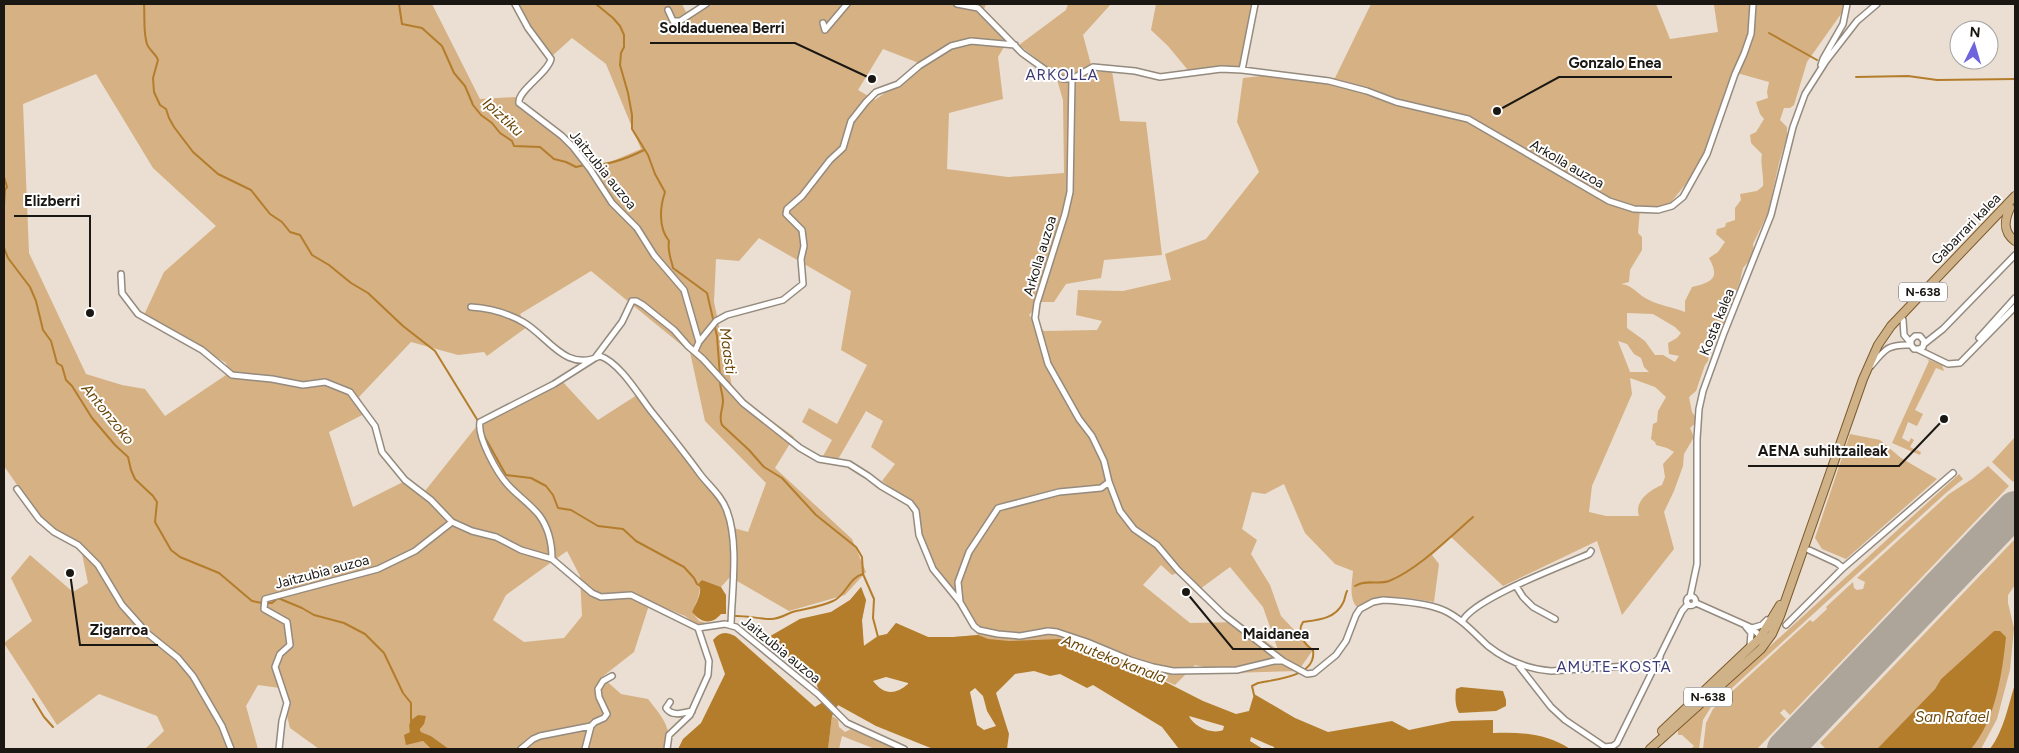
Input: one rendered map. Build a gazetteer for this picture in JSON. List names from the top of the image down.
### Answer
{
  "streets": {
    "main road": ["Gabarrari kalea", "N-638"],
    "street": ["Arkolla auzoa", "Jaitzubia auzoa", "Kosta kalea"]
  },
  "crossings": [
    ["Gabarrari kalea", "N-638"]
  ],
  "districts": ["ARKOLLA", "AMUTE-KOSTA"],
  "water": [
    "Ipiztiku",
    "Maasti",
    "Antonzoko",
    "Amuteko kanala",
    "San Rafael"
  ],
  "places": [
    "Soldaduenea Berri",
    "Gonzalo Enea",
    "Elizberri",
    "AENA suhiltzaileak",
    "Zigarroa",
    "Maidanea"
  ],
  "north": "top"
}
